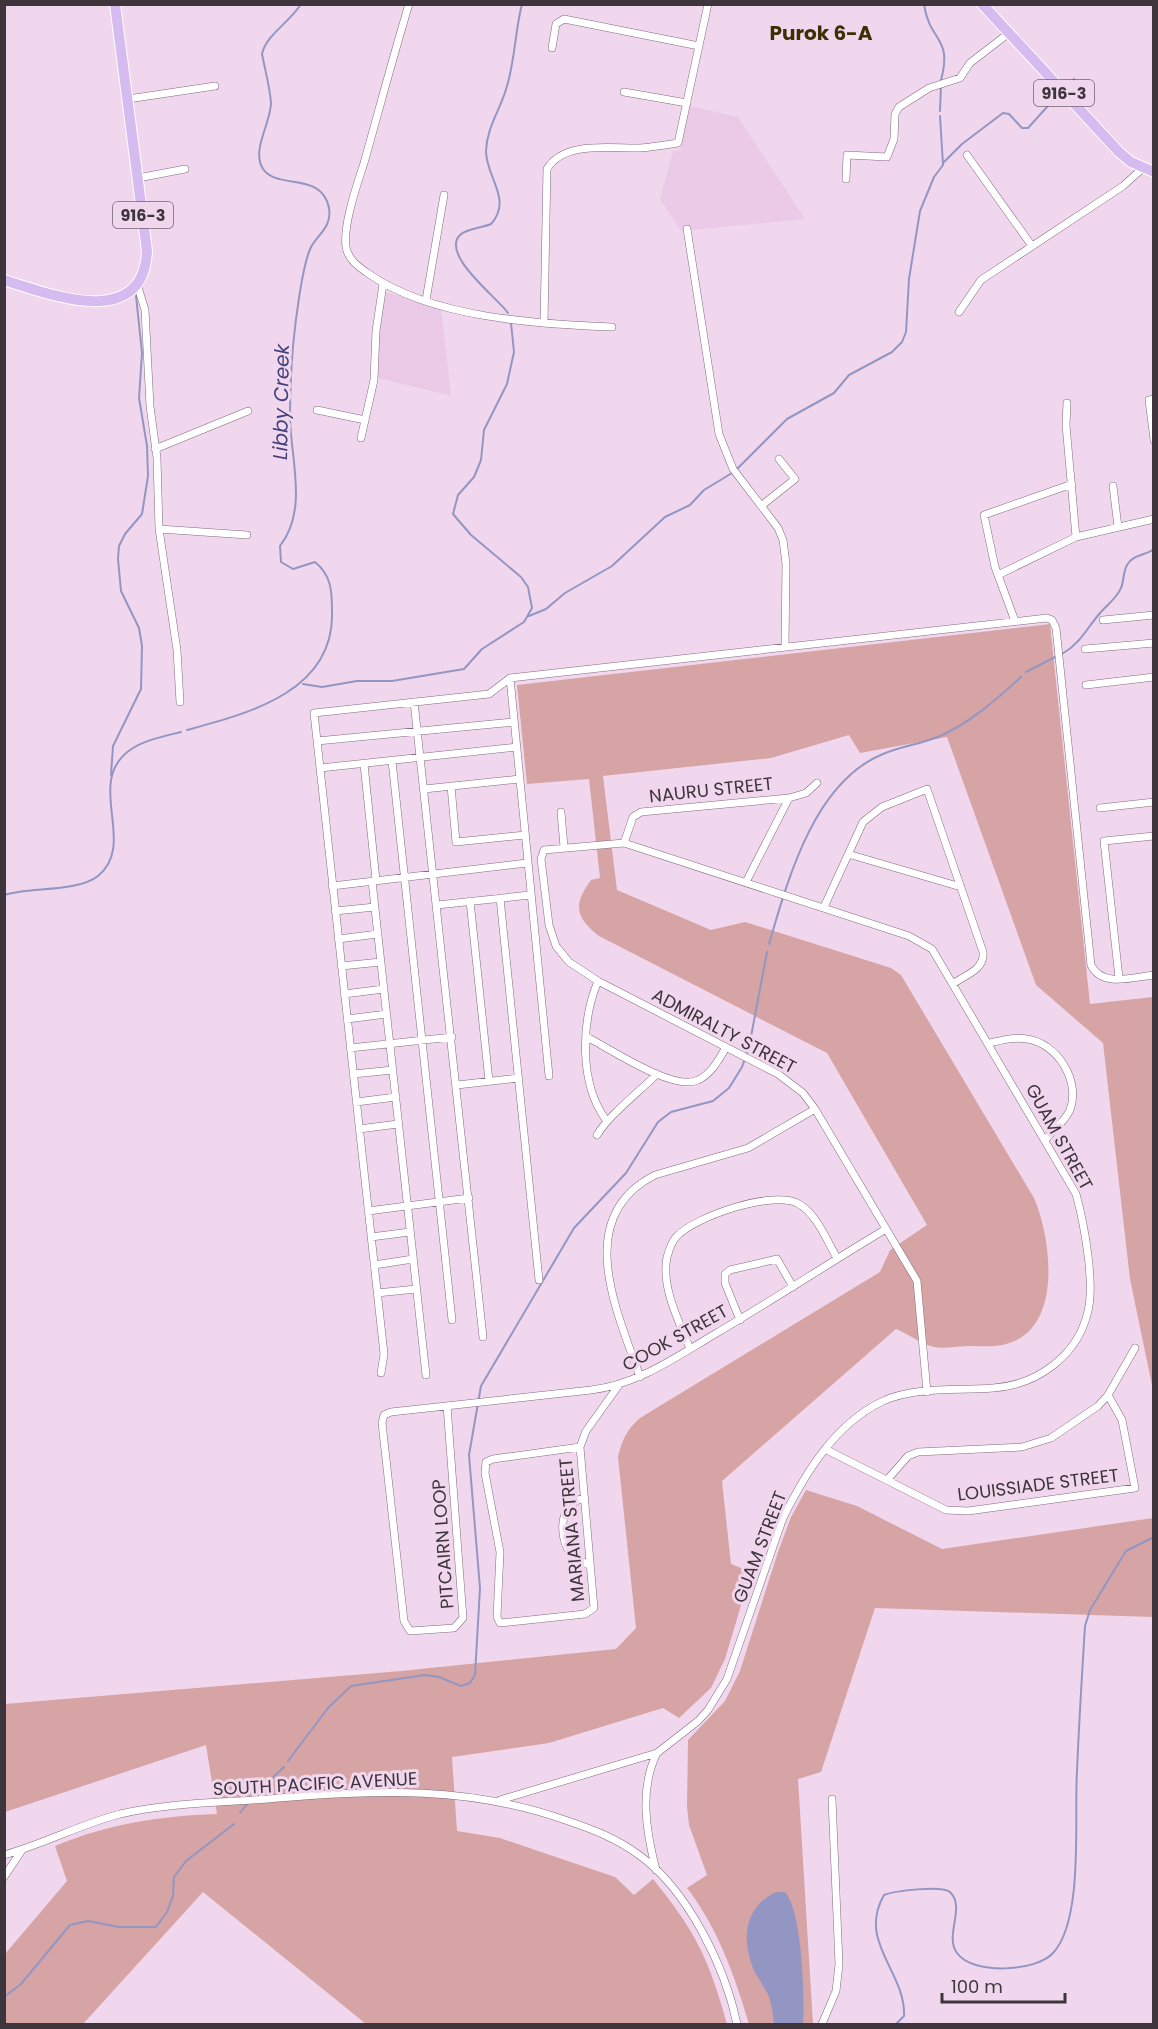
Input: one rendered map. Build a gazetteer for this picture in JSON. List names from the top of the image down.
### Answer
{
  "streets": {
    "main road": ["916-3"],
    "street": [
      "NAURU STREET",
      "ADMIRALTY STREET",
      "GUAM STREET",
      "COOK STREET",
      "LOUISSIADE STREET",
      "MARIANA STREET",
      "PITCAIRN LOOP",
      "SOUTH PACIFIC AVENUE"
    ]
  },
  "crossings": [
    ["NAURU STREET", "GUAM STREET"],
    ["ADMIRALTY STREET", "GUAM STREET"],
    ["ADMIRALTY STREET", "COOK STREET"],
    ["GUAM STREET", "LOUISSIADE STREET"],
    ["GUAM STREET", "SOUTH PACIFIC AVENUE"],
    ["COOK STREET", "MARIANA STREET"],
    ["COOK STREET", "PITCAIRN LOOP"]
  ],
  "districts": ["Purok 6-A"],
  "water": ["Libby Creek"],
  "scale_bar": "100 m"
}
